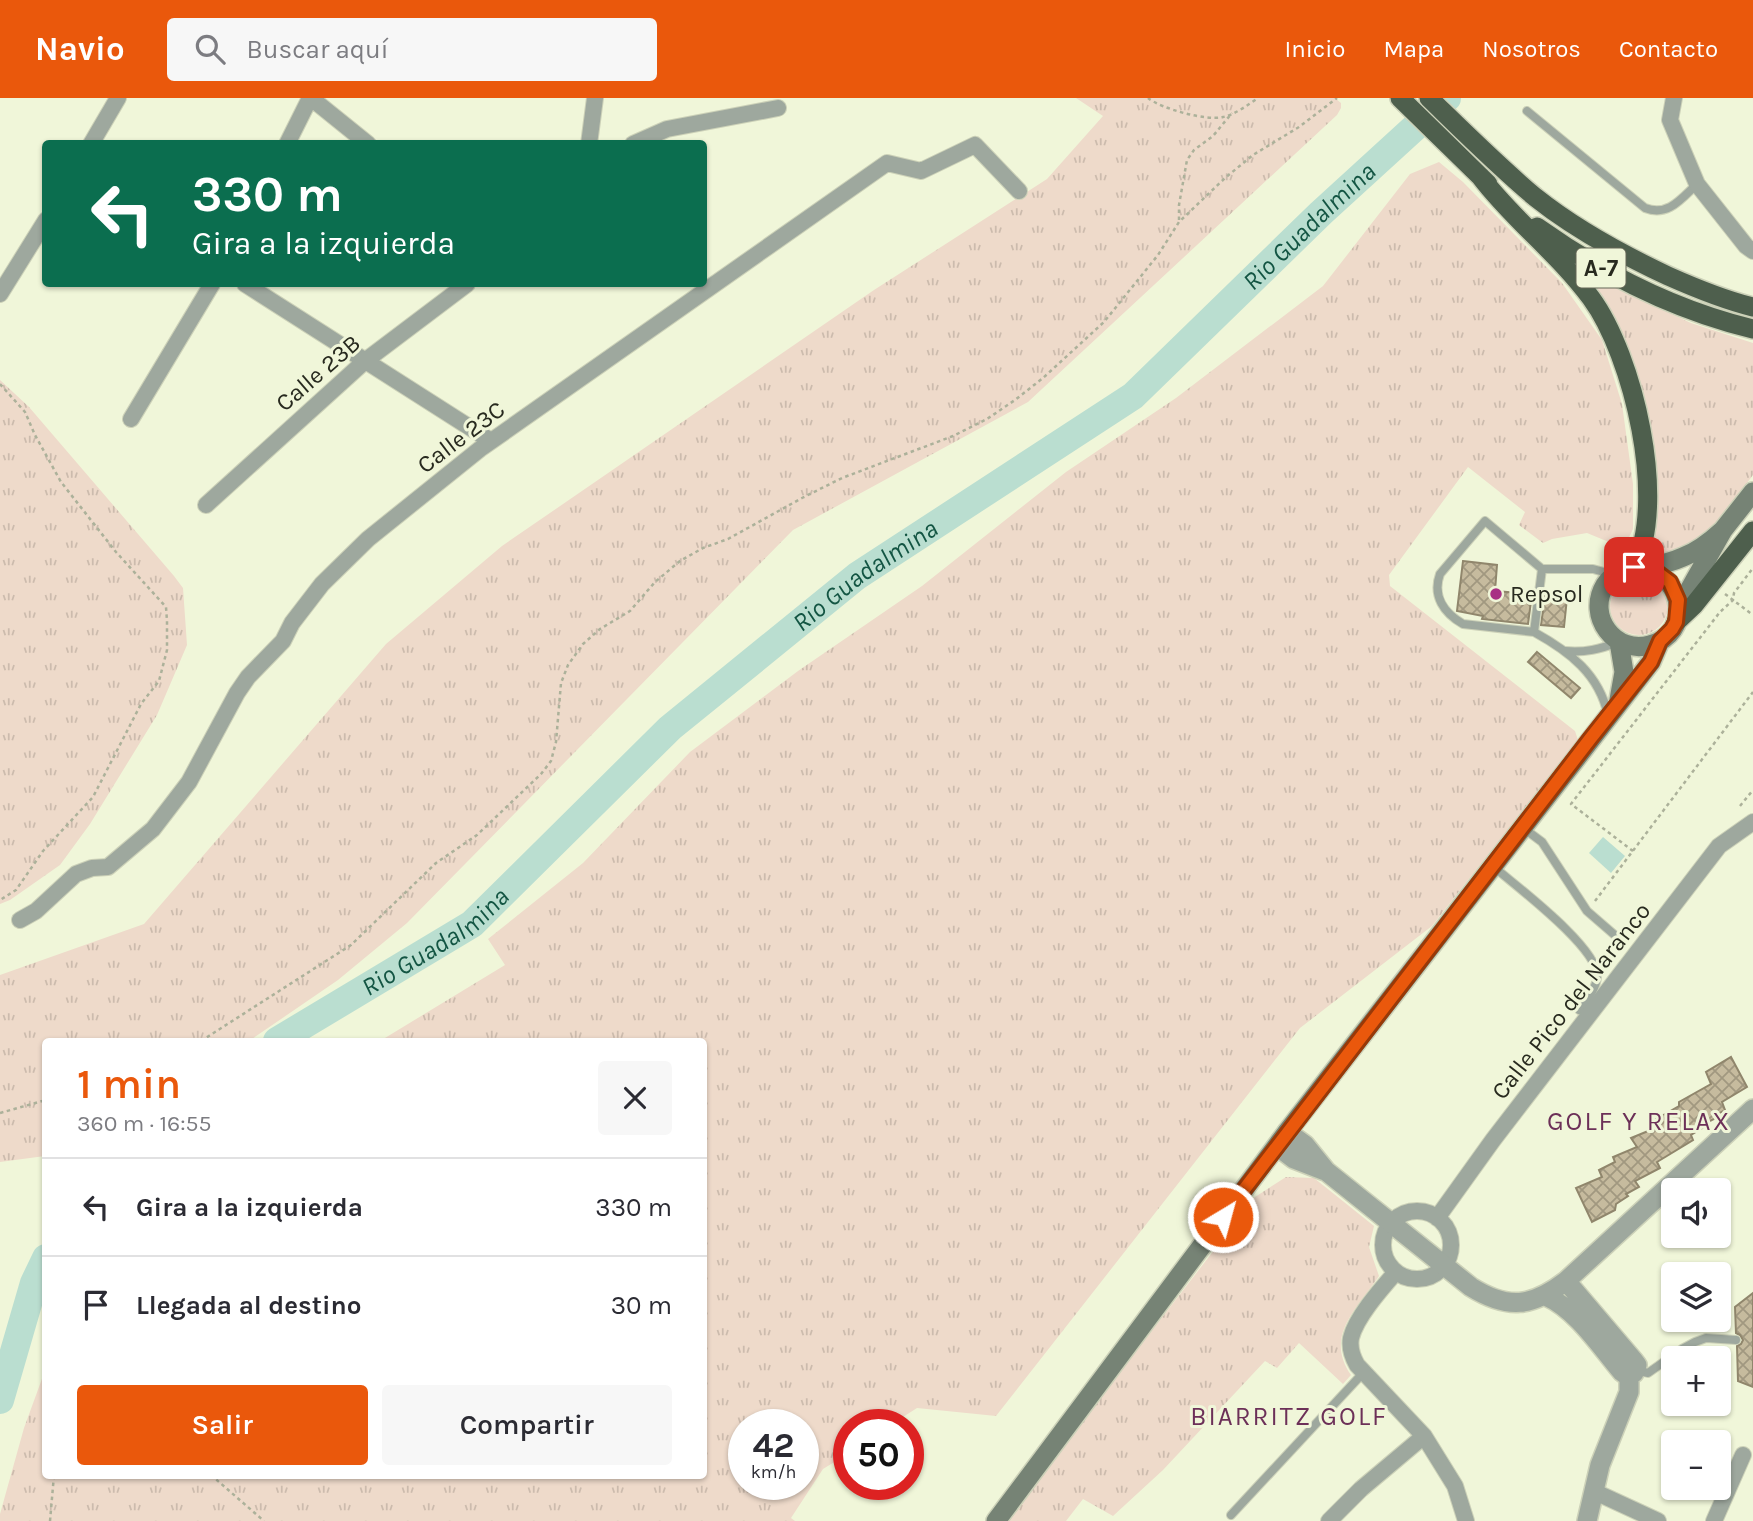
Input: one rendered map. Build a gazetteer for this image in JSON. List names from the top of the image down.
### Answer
{
  "streets": {
    "highway": ["A-7"],
    "street": ["Calle 23B", "Calle 23C", "Calle Pico del Naranco"]
  },
  "districts": ["GOLF Y RELAX", "BIARRITZ GOLF"],
  "water": ["Rio Guadalmina"],
  "places": ["Repsol"],
  "page": {
    "header": "Navio",
    "search": "Buscar aquí",
    "nav": [
      "Inicio",
      "Mapa",
      "Nosotros",
      "Contacto"
    ],
    "turn": ["330 m", "Gira a la izquierda"],
    "heading": ["1 min", "360 m · 16:55"],
    "list": [
      {
        "name": "Gira a la izquierda",
        "value": "330 m"
      },
      {
        "name": "Llegada al destino",
        "value": "30 m"
      }
    ],
    "map_buttons": ["+", "−"],
    "buttons": ["Salir", "Compartir"],
    "speed": "42 km/h",
    "limit": "50"
  }
}
